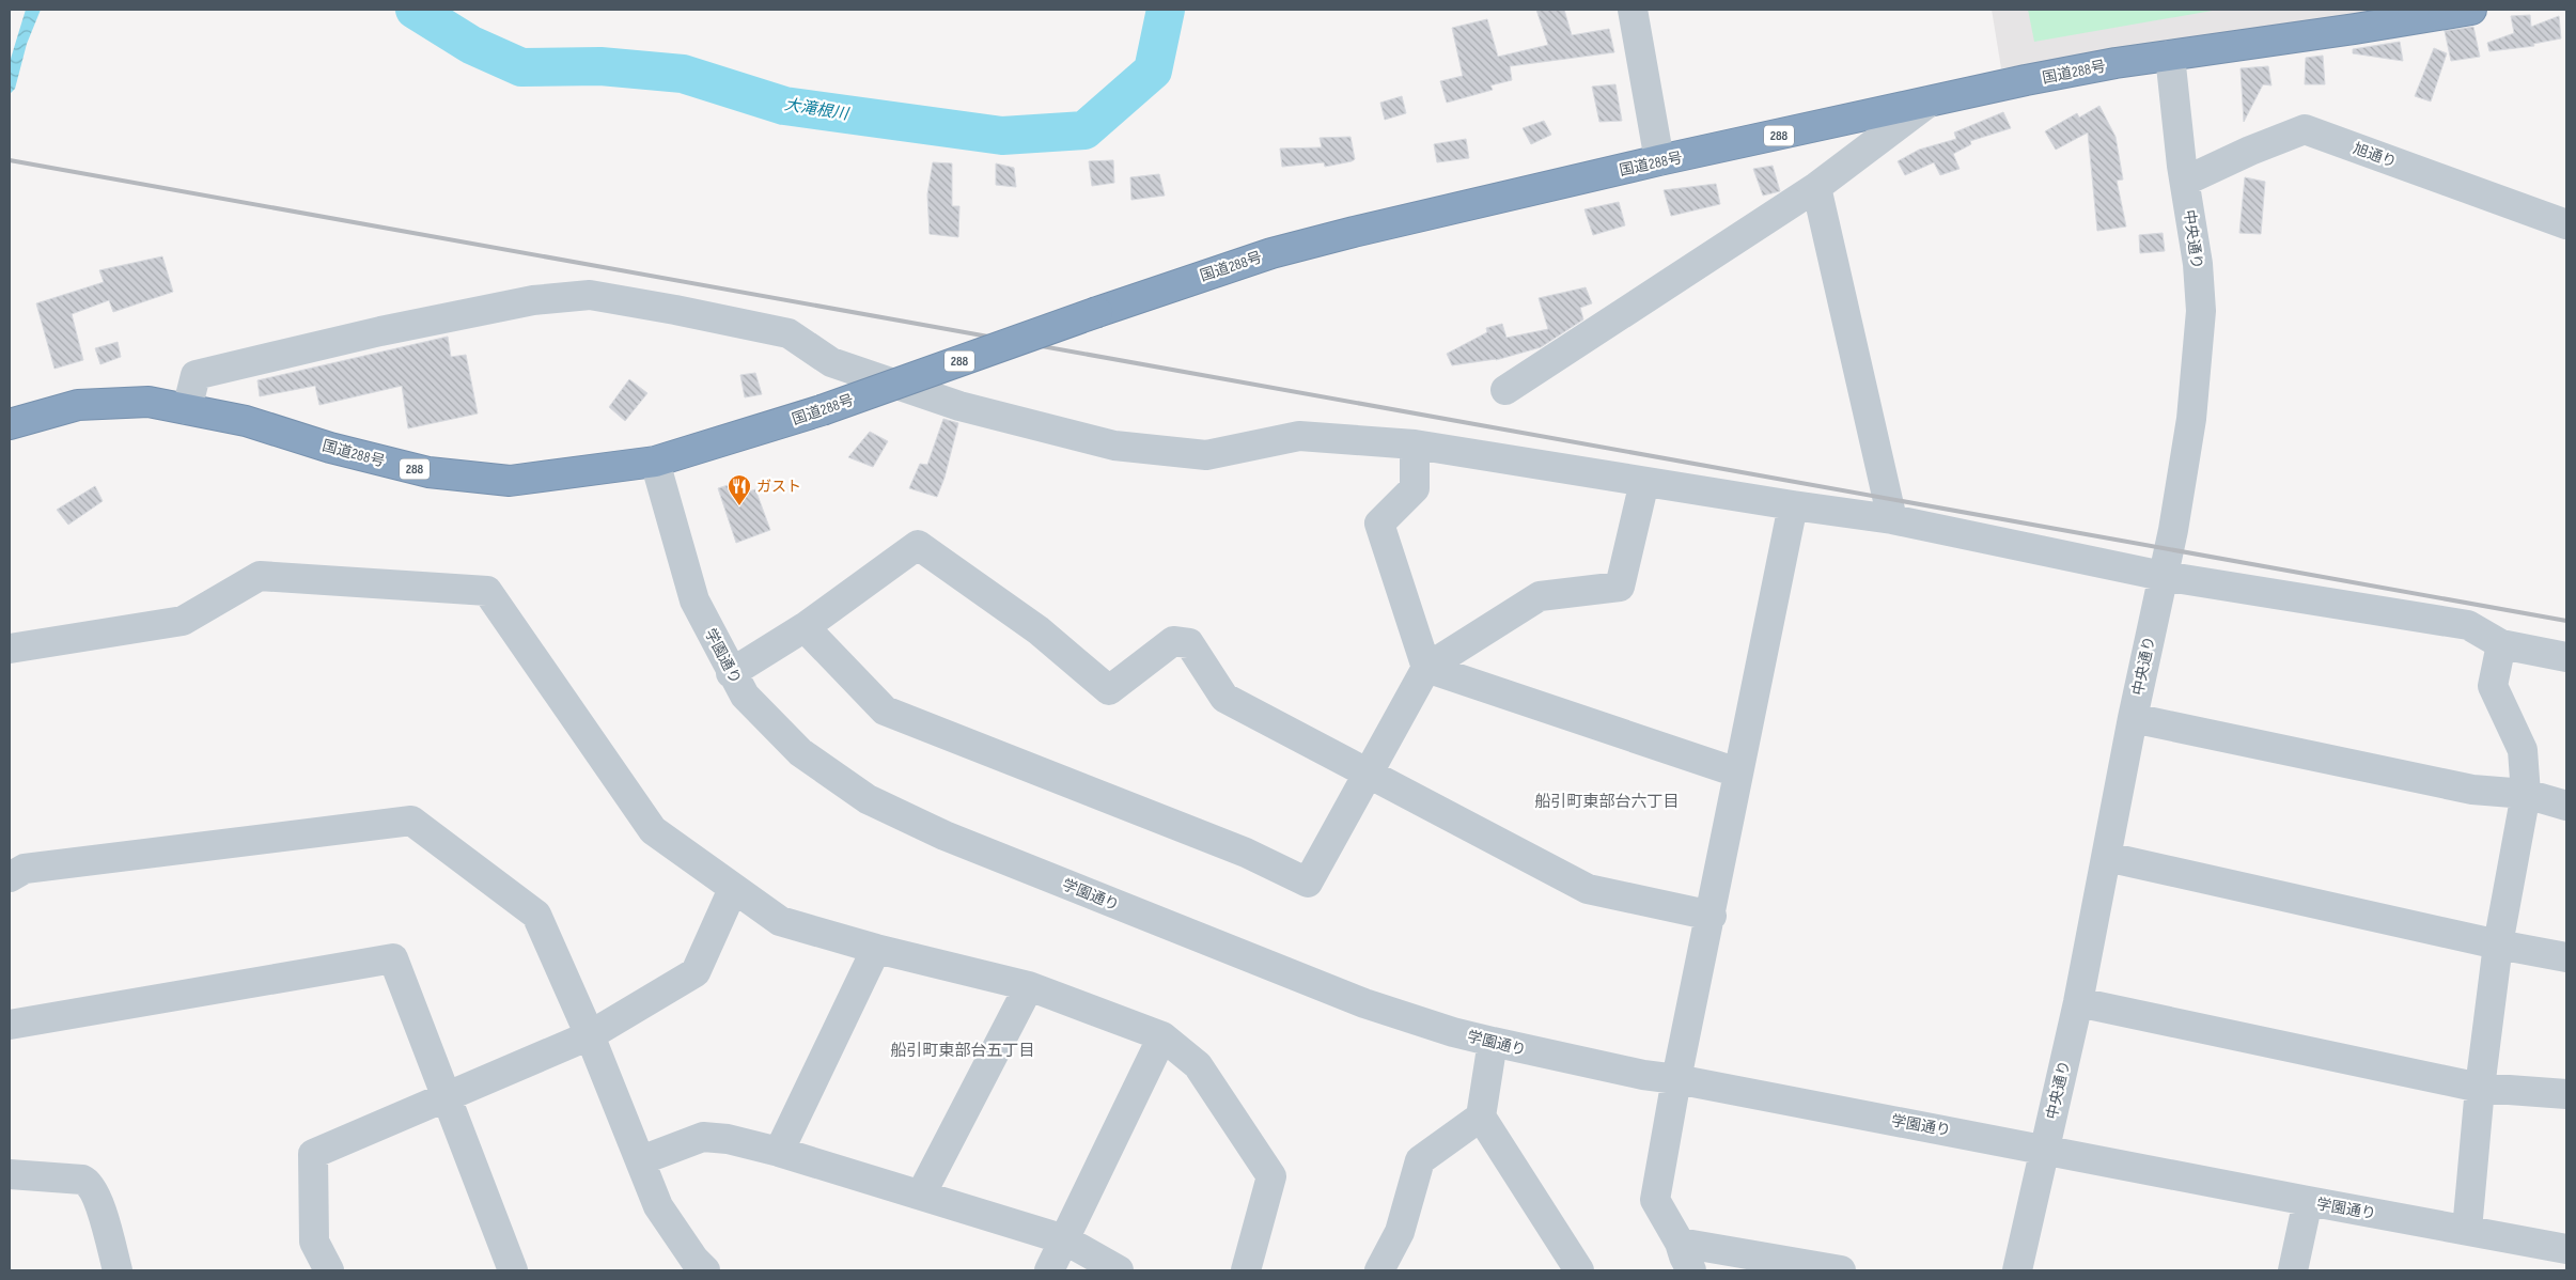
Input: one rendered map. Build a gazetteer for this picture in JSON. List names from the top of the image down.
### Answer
{
  "streets": {
    "highway": ["国道288号", "288"],
    "street": ["旭通り", "中央通り", "学園通り"]
  },
  "crossings": [
    ["国道288号", "中央通り"],
    ["国道288号", "学園通り"],
    ["旭通り", "中央通り"],
    ["中央通り", "学園通り"]
  ],
  "districts": ["船引町東部台六丁目", "船引町東部台五丁目"],
  "water": ["大滝根川"],
  "places": {
    "restaurant": ["ガスト"]
  }
}
